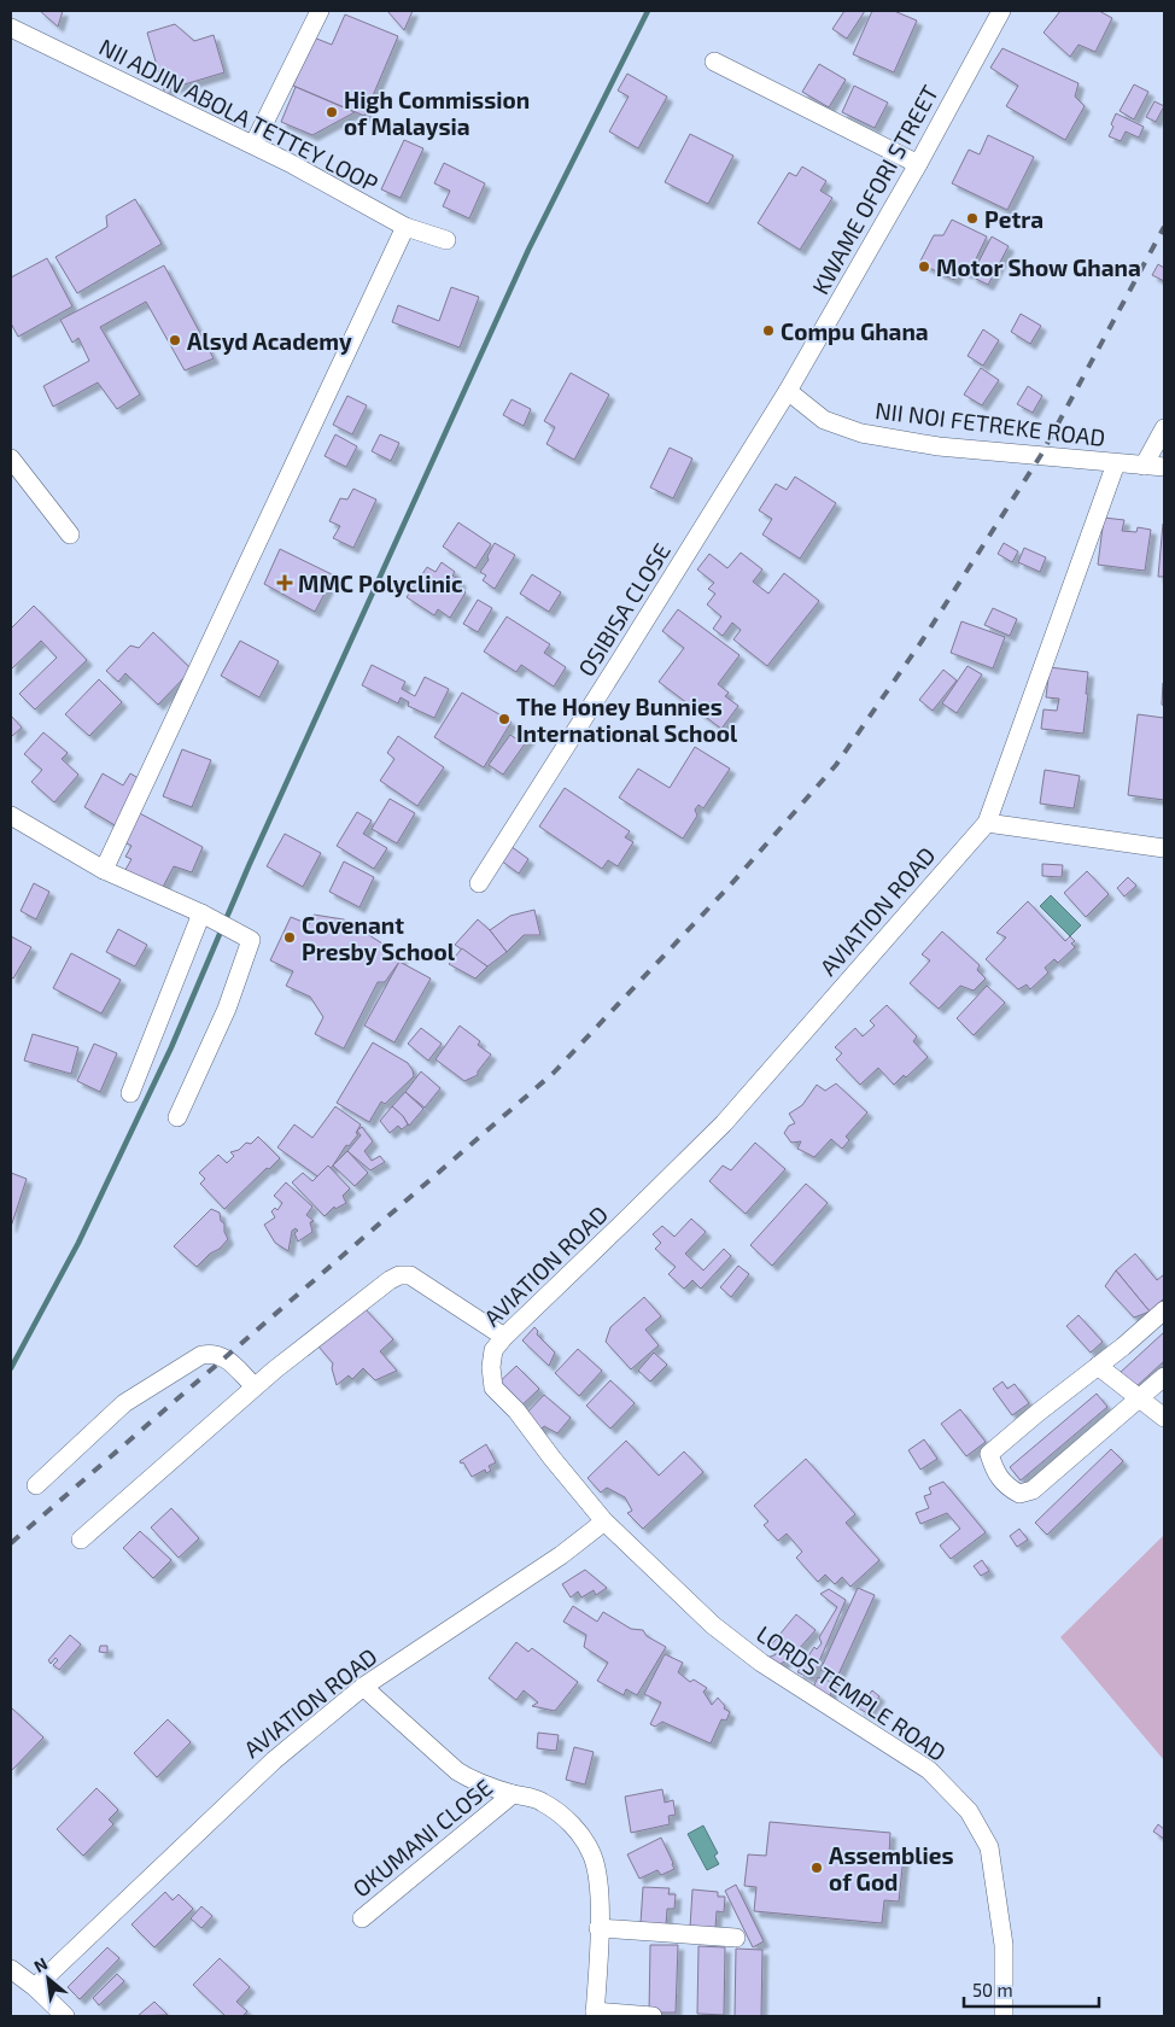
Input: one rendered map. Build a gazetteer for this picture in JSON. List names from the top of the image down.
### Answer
{
  "streets": {
    "street": [
      "NII ADJIN ABOLA TETTEY LOOP",
      "KWAME OFORI STREET",
      "NII NOI FETREKE ROAD",
      "OSIBISA CLOSE",
      "AVIATION ROAD",
      "LORDS TEMPLE ROAD",
      "OKUMANI CLOSE"
    ]
  },
  "crossings": [
    ["KWAME OFORI STREET", "NII NOI FETREKE ROAD"],
    ["KWAME OFORI STREET", "OSIBISA CLOSE"],
    ["NII NOI FETREKE ROAD", "OSIBISA CLOSE"],
    ["NII NOI FETREKE ROAD", "AVIATION ROAD"],
    ["AVIATION ROAD", "LORDS TEMPLE ROAD"]
  ],
  "places": {
    "other": [
      "High Commission of Malaysia",
      "Petra",
      "Motor Show Ghana",
      "Compu Ghana",
      "Alsyd Academy",
      "The Honey Bunnies International School",
      "Covenant Presby School",
      "Assemblies of God"
    ],
    "health": ["MMC Polyclinic"]
  },
  "scale_bar": "50 m",
  "north": "top left"
}
